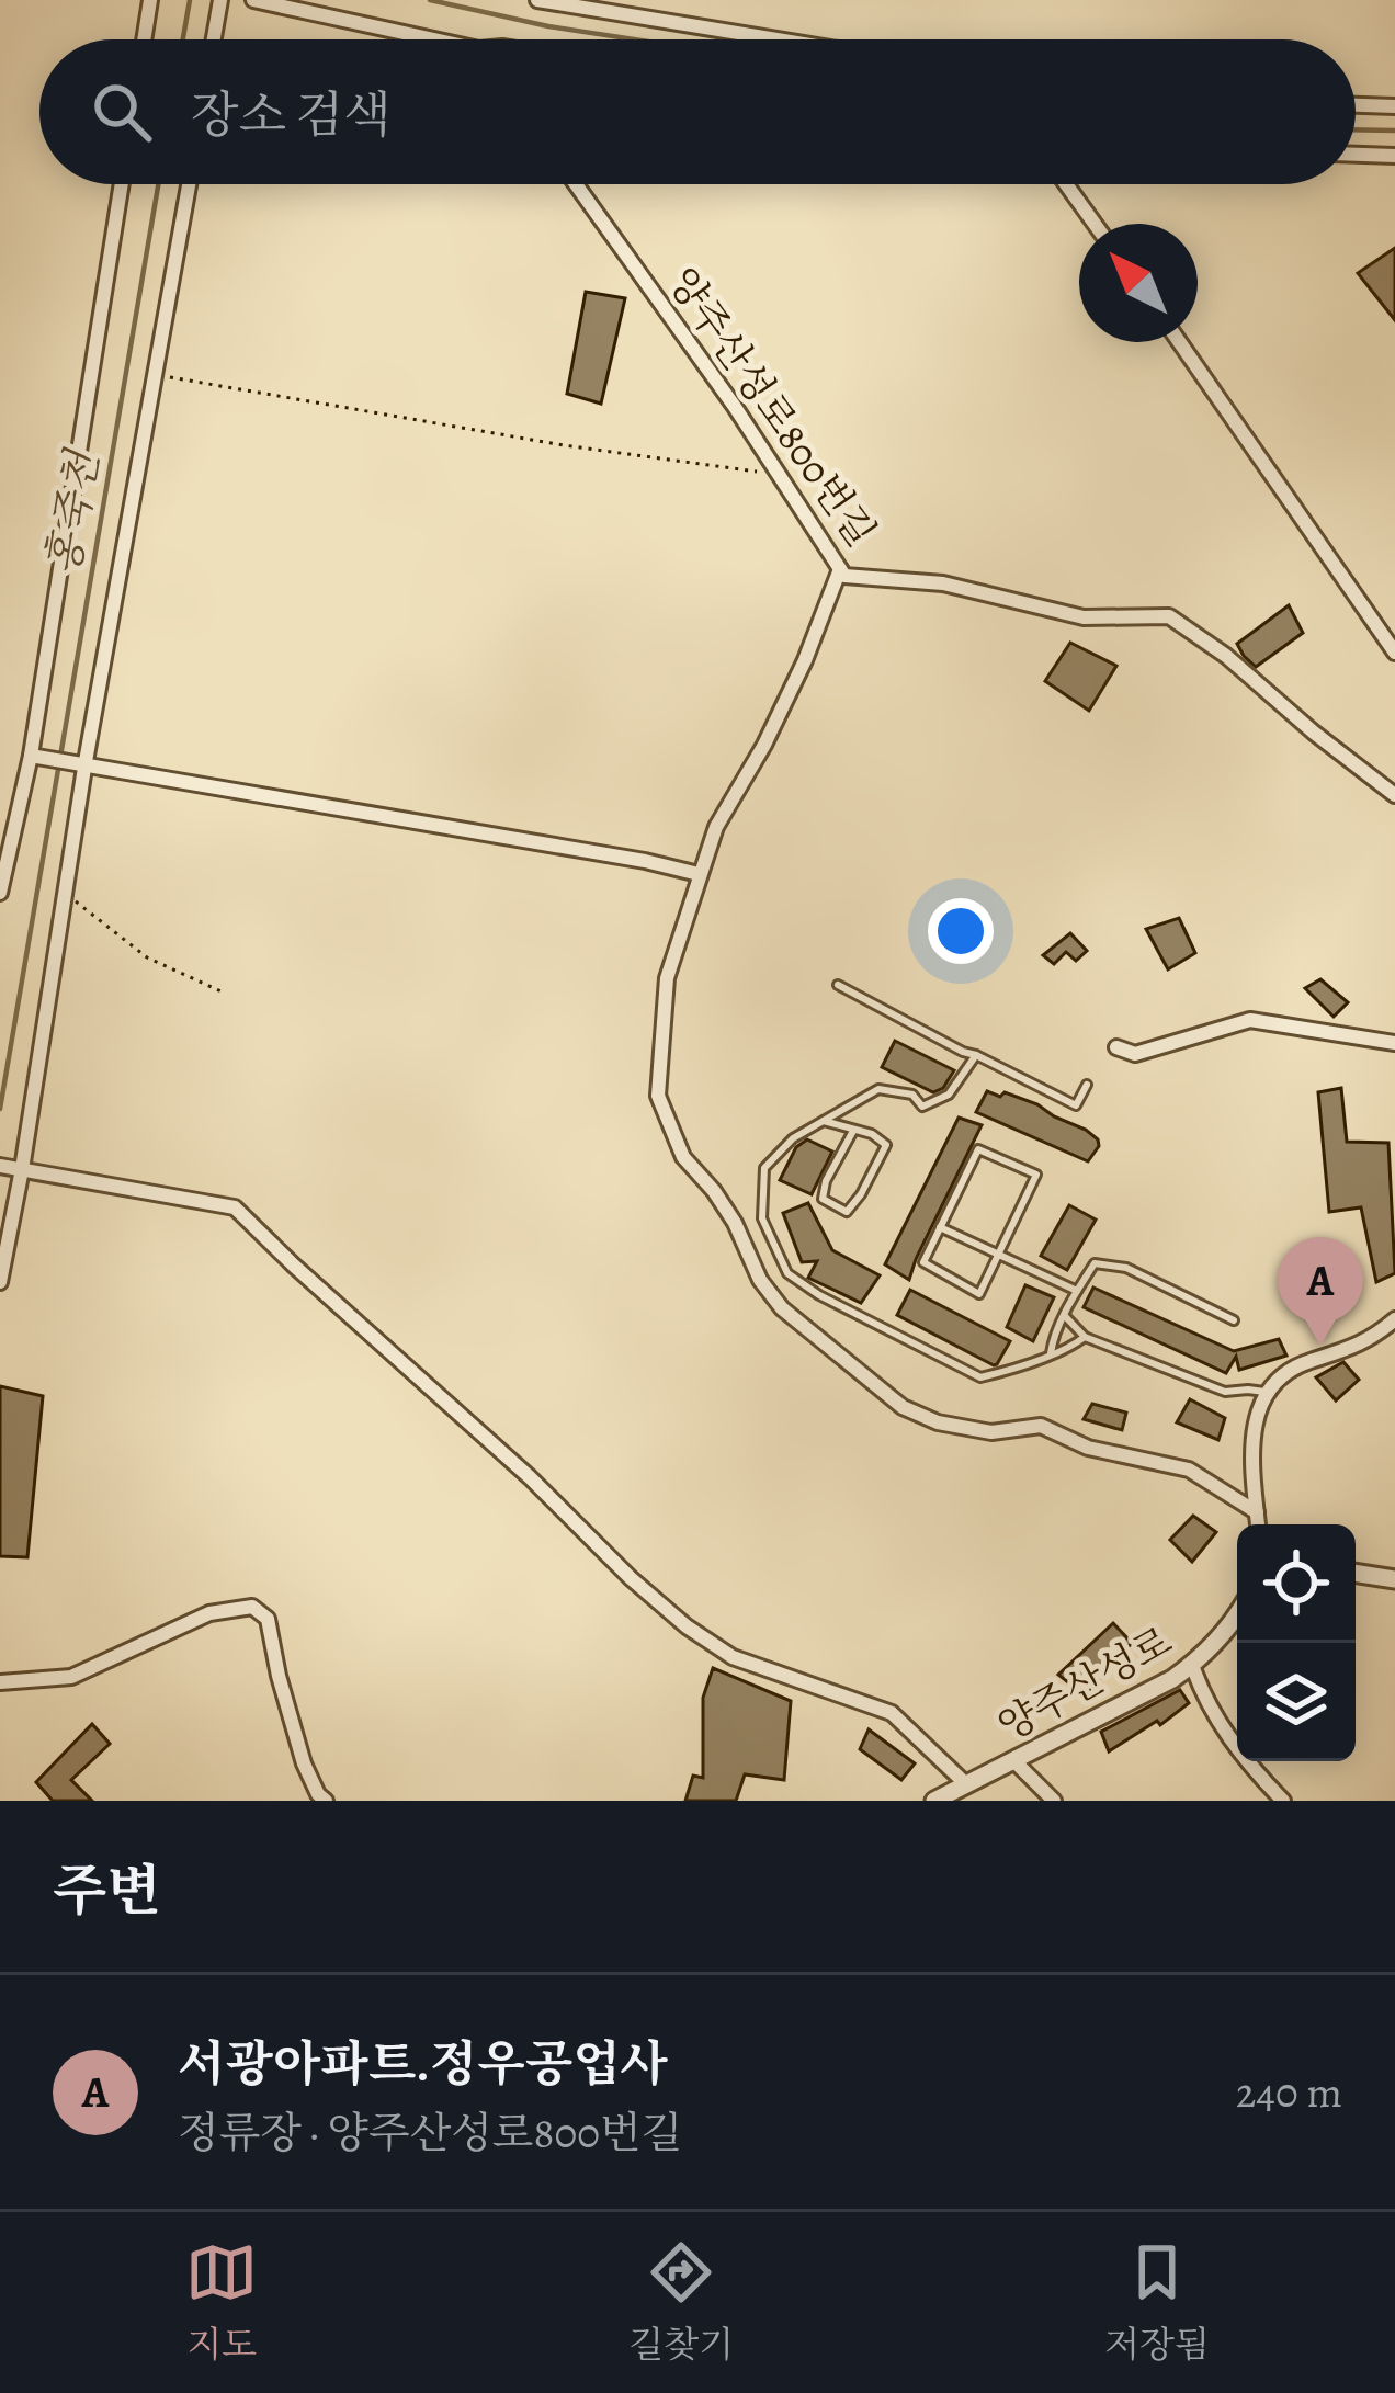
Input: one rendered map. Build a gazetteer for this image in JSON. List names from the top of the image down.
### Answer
{
  "streets": {
    "street": ["양주산성로800번길", "양주산성로"]
  },
  "water": ["홍죽천"],
  "north": "top left",
  "page": {
    "search": "장소 검색",
    "pins": "A",
    "heading": "주변",
    "list": [
      {
        "mark": "A",
        "name": "서광아파트.정우공업사",
        "note": "정류장 · 양주산성로800번길",
        "value": "240 m"
      }
    ],
    "nav": ["지도", "길찾기", "저장됨"]
  }
}
